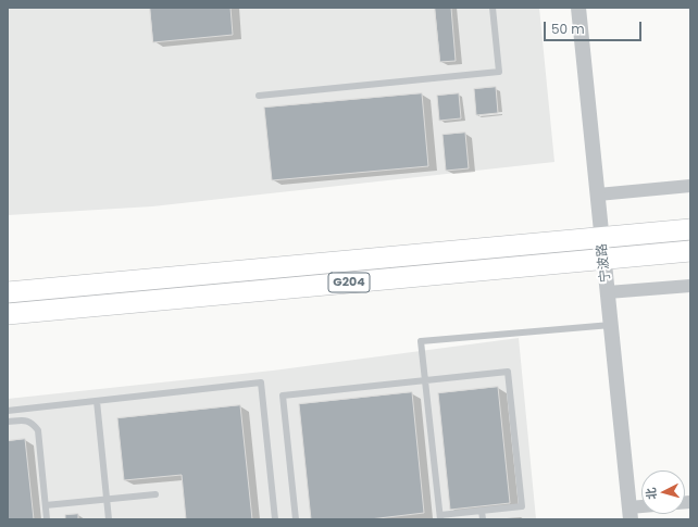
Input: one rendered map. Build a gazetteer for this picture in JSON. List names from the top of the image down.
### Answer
{
  "streets": {
    "highway": ["G204"],
    "street": ["宁波路"]
  },
  "crossings": [
    ["宁波路", "G204"]
  ],
  "scale_bar": "50 m",
  "north": "left"
}
